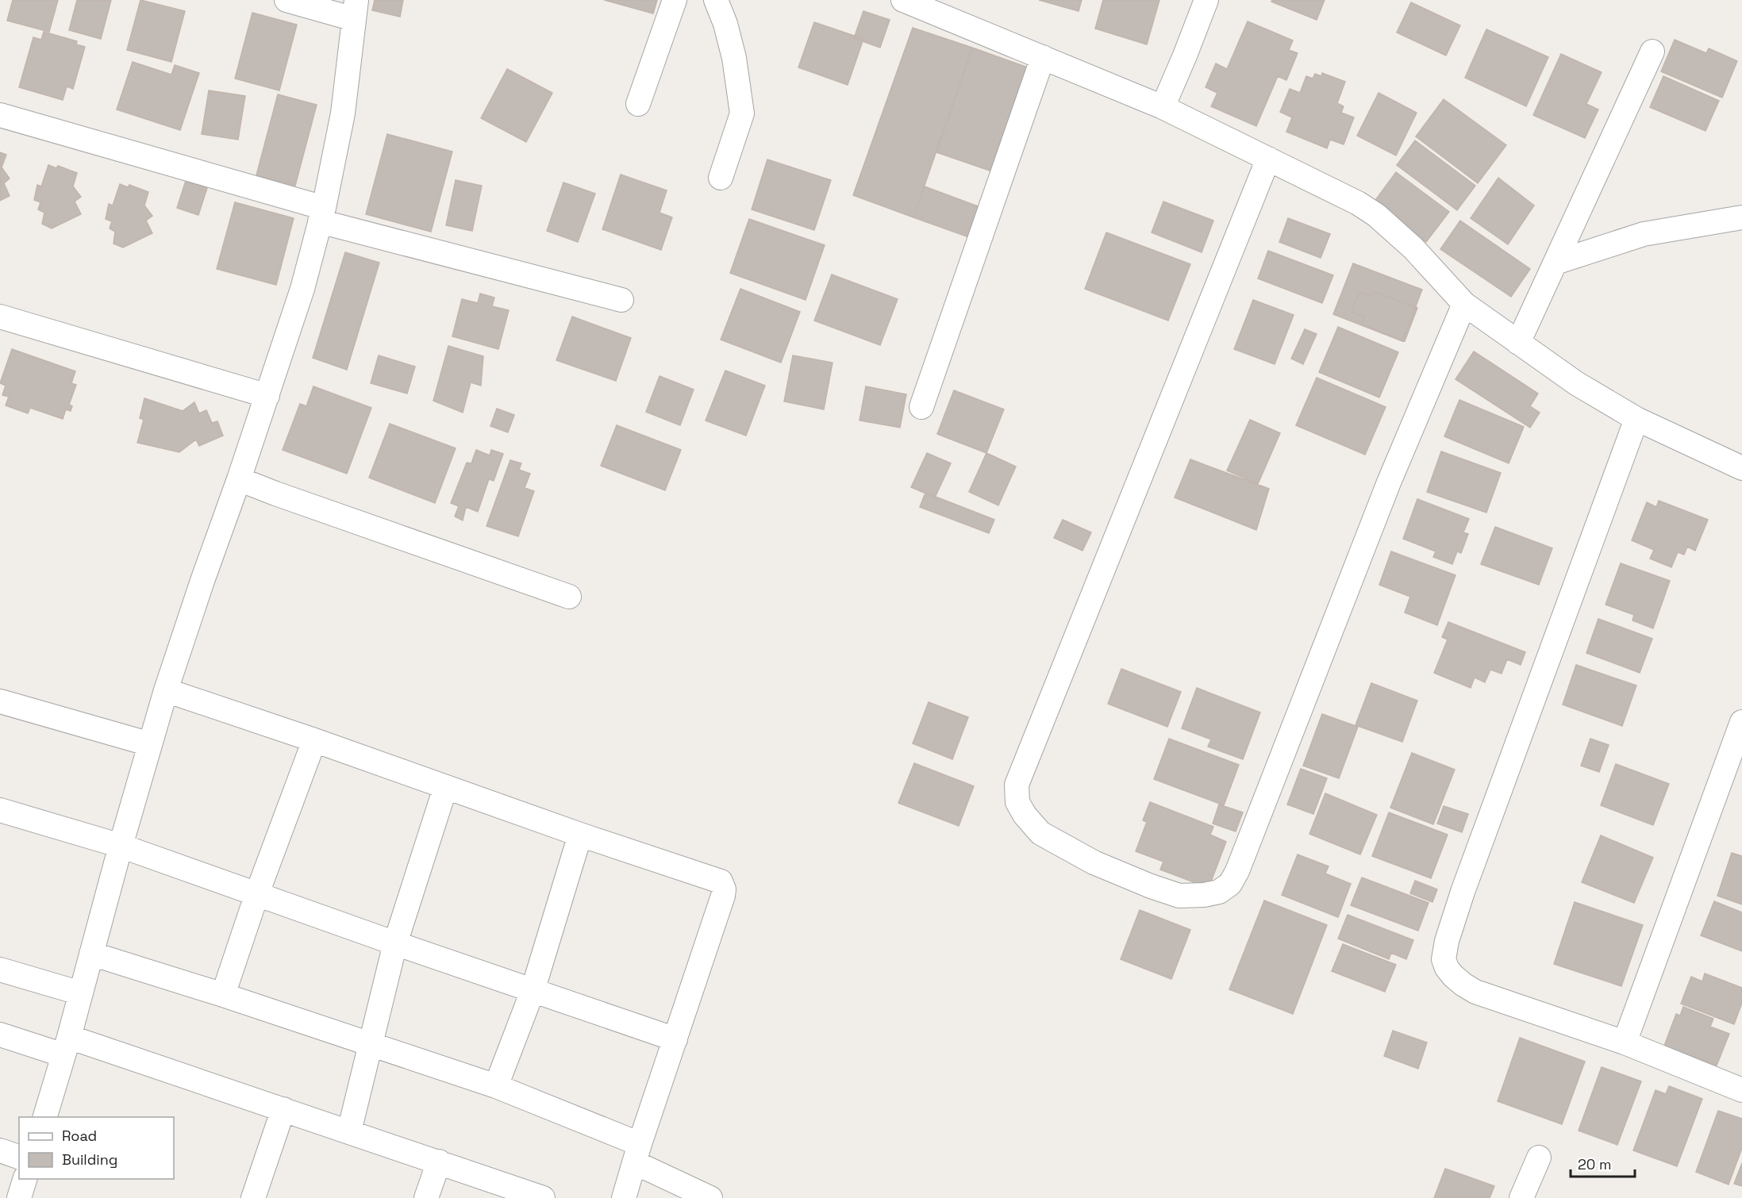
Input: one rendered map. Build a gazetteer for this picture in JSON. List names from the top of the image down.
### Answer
{
  "legend": ["Road", "Building"],
  "scale_bar": "20 m"
}
